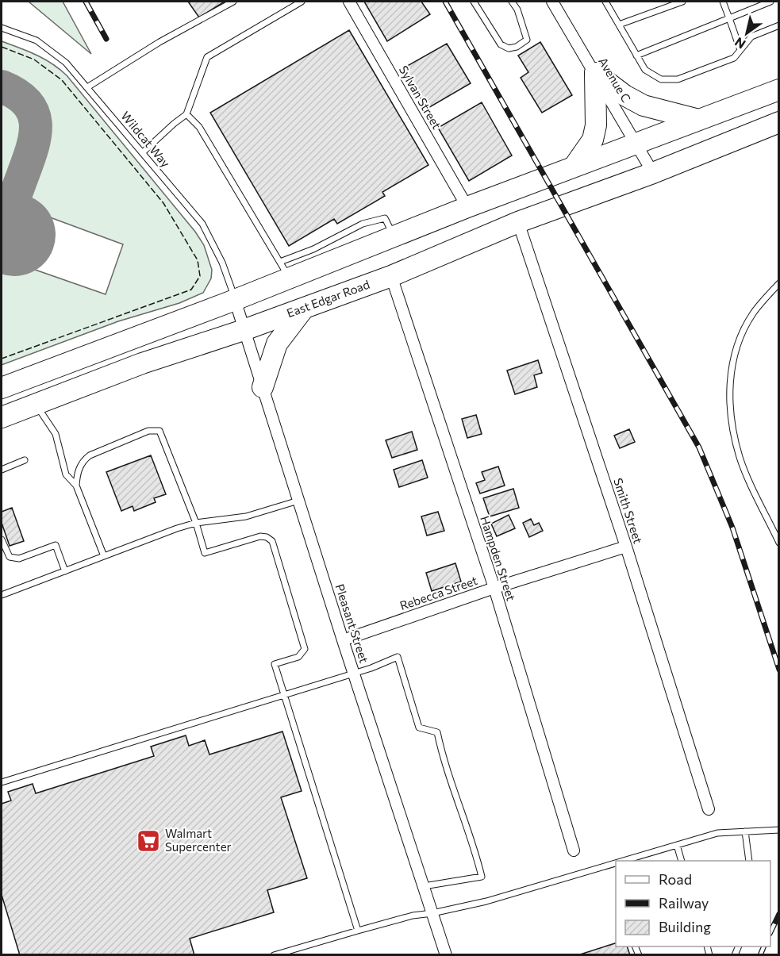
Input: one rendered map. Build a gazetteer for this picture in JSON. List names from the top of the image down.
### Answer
{
  "streets": {
    "highway": ["East Edgar Road"],
    "street": [
      "Avenue C",
      "Sylvan Street",
      "Smith Street",
      "Hampden Street",
      "Rebecca Street",
      "Pleasant Street"
    ],
    "lane": ["Wildcat Way"]
  },
  "crossings": [
    ["Avenue C", "East Edgar Road"],
    ["Wildcat Way", "Pleasant Street"],
    ["East Edgar Road", "Smith Street"],
    ["East Edgar Road", "Hampden Street"],
    ["East Edgar Road", "Pleasant Street"],
    ["Smith Street", "Rebecca Street"],
    ["Hampden Street", "Rebecca Street"],
    ["Rebecca Street", "Pleasant Street"]
  ],
  "places": {
    "supermarket": ["Walmart Supercenter"]
  },
  "legend": ["Road", "Railway", "Building"],
  "north": "bottom left"
}
